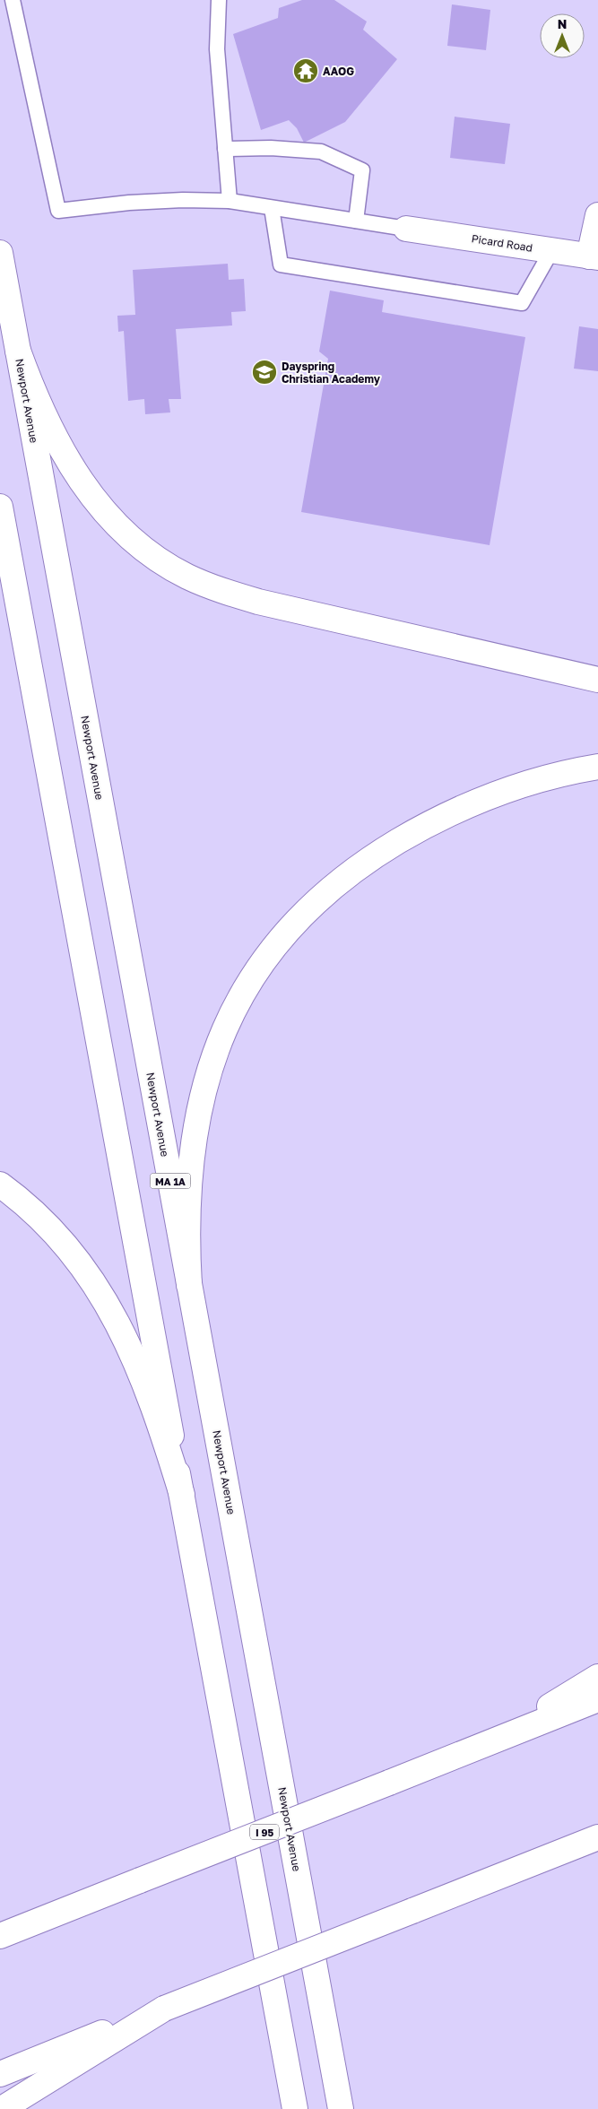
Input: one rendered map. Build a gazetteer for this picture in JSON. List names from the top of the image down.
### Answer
{
  "streets": {
    "main road": [
      "Picard Road",
      "Newport Avenue",
      "MA 1A",
      "I 95"
    ]
  },
  "places": {
    "temple": ["AAOG"],
    "school or university": ["Dayspring Christian Academy"]
  },
  "north": "top"
}
